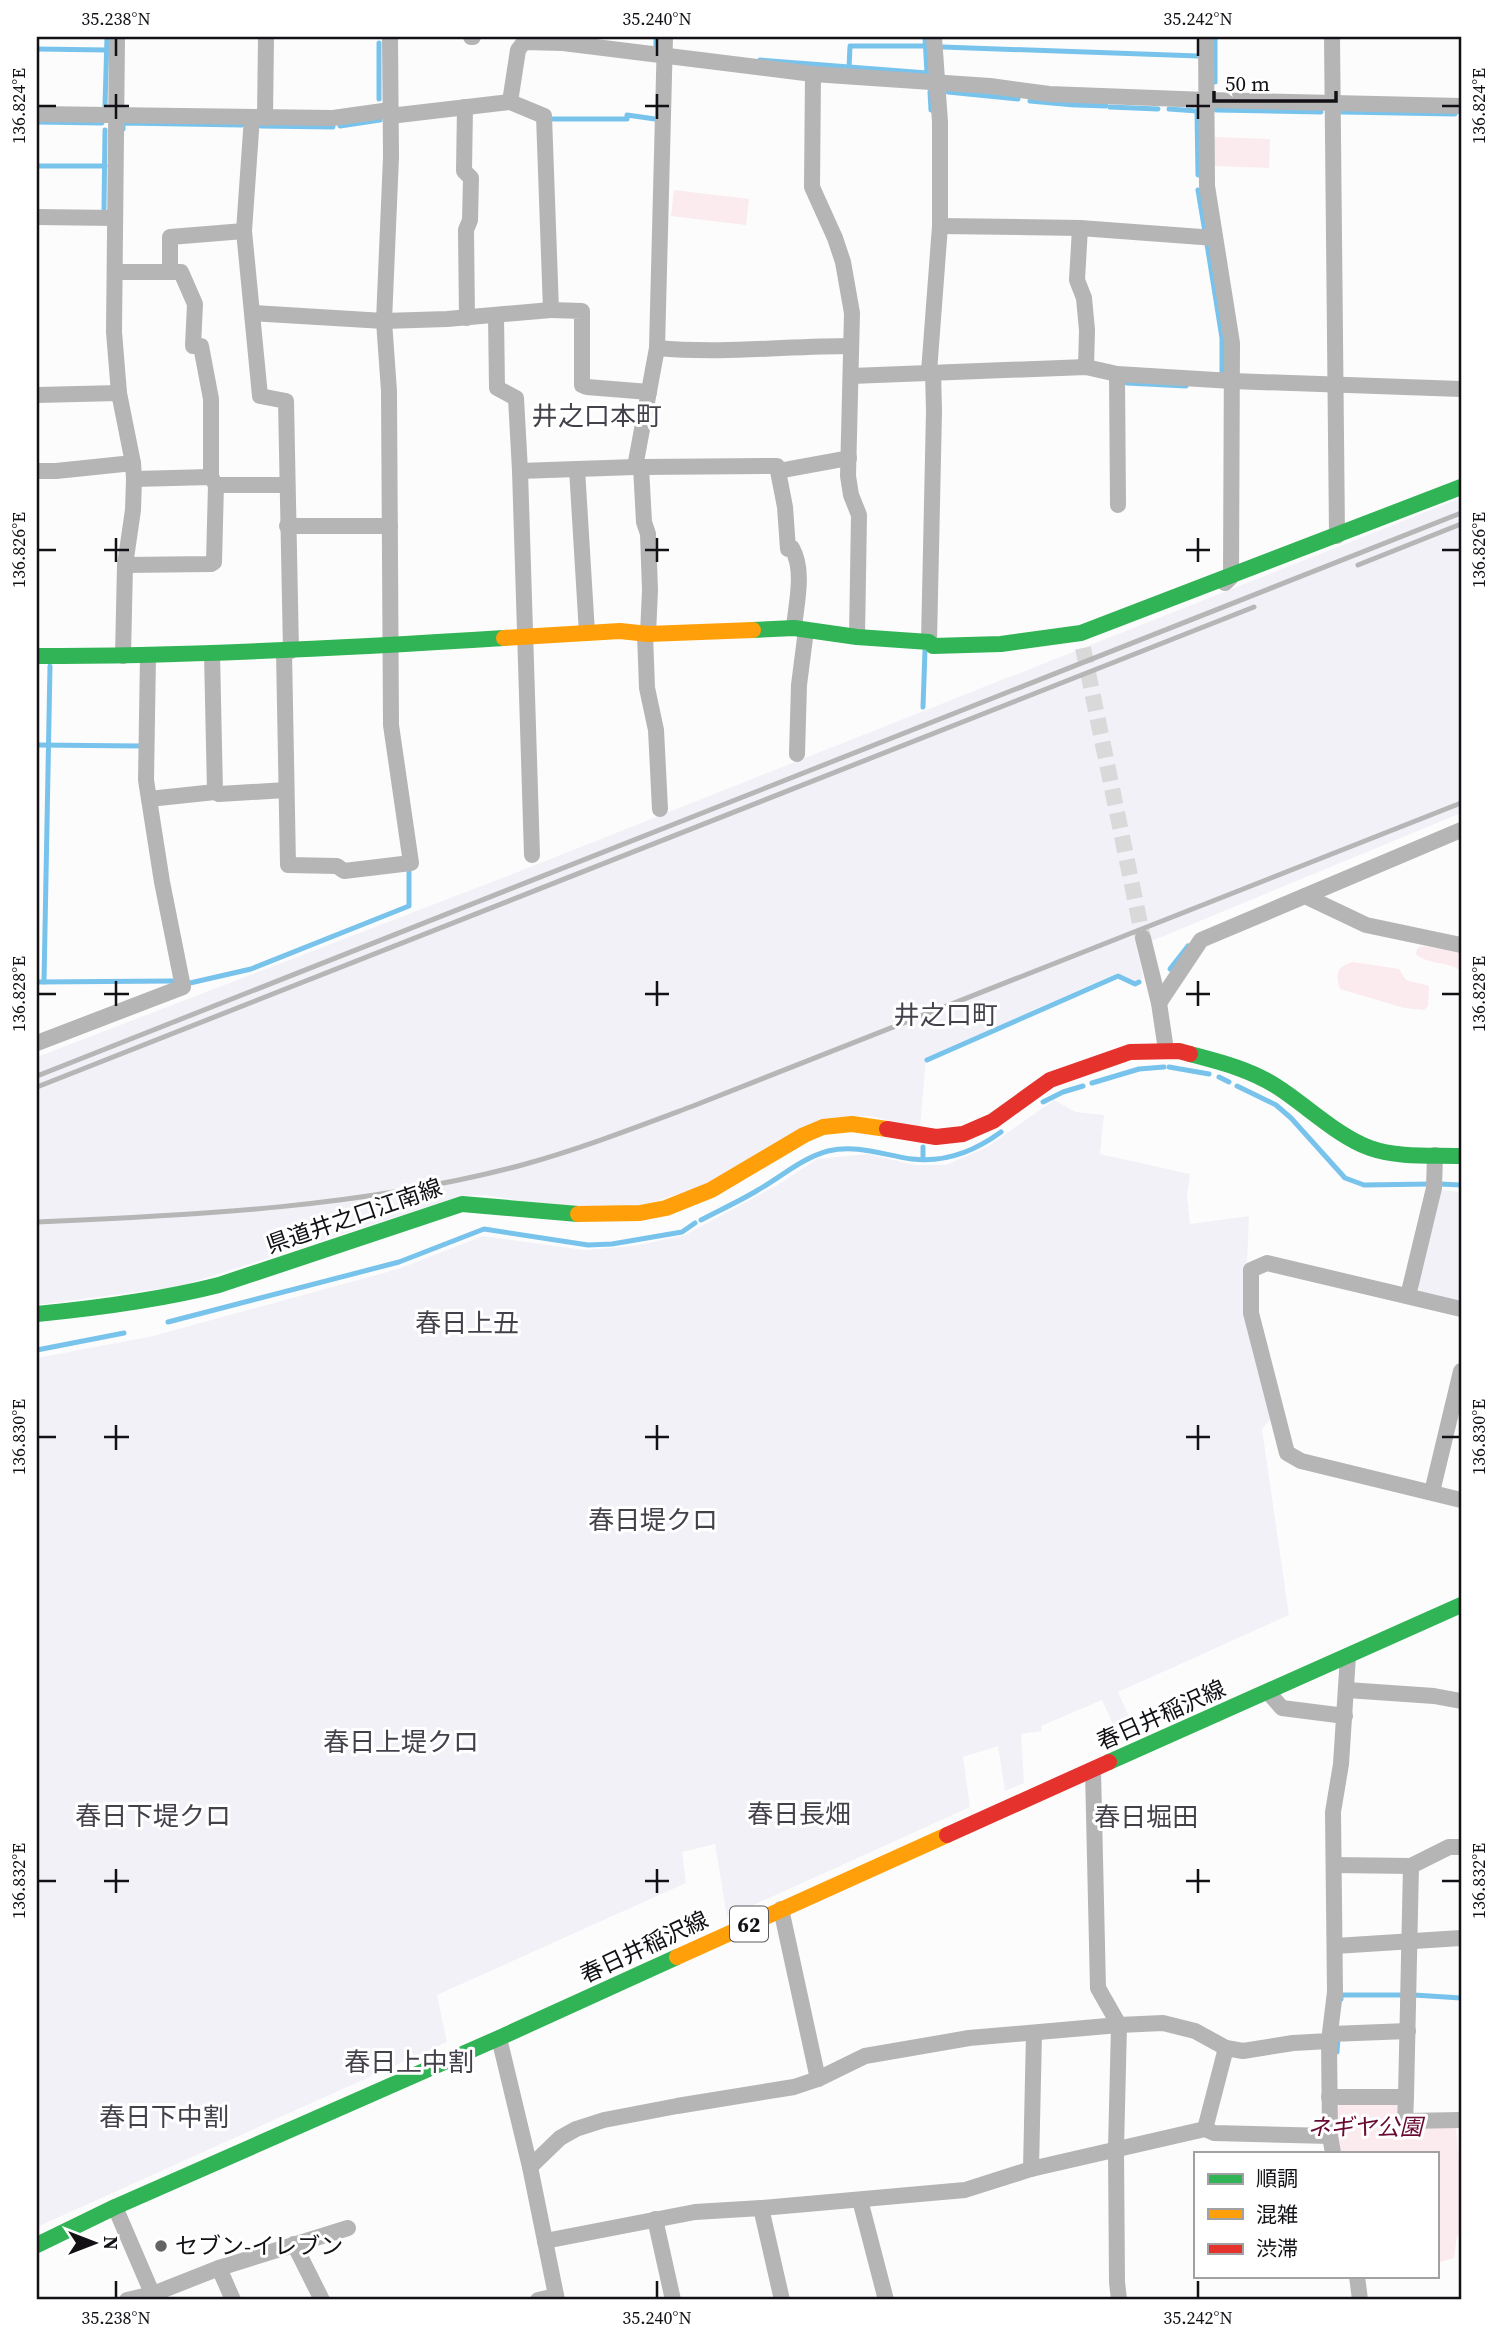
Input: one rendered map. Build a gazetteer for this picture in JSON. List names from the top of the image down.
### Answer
{
  "streets": {
    "main road": ["県道井之口江南線", "春日井稲沢線", "62"]
  },
  "districts": [
    "井之口本町",
    "井之口町",
    "春日上丑",
    "春日堤クロ",
    "春日上堤クロ",
    "春日長畑",
    "春日下堤クロ",
    "春日堀田",
    "春日上中割",
    "春日下中割"
  ],
  "parks": ["ネギヤ公園"],
  "places": ["セブン-イレブン"],
  "legend": ["順調", "混雑", "渋滞"],
  "scale_bar": "50 m",
  "north": "right",
  "coordinates": [
    "35.238°N",
    "35.240°N",
    "35.242°N",
    "136.824°E",
    "136.826°E",
    "136.828°E",
    "136.830°E",
    "136.832°E"
  ]
}
